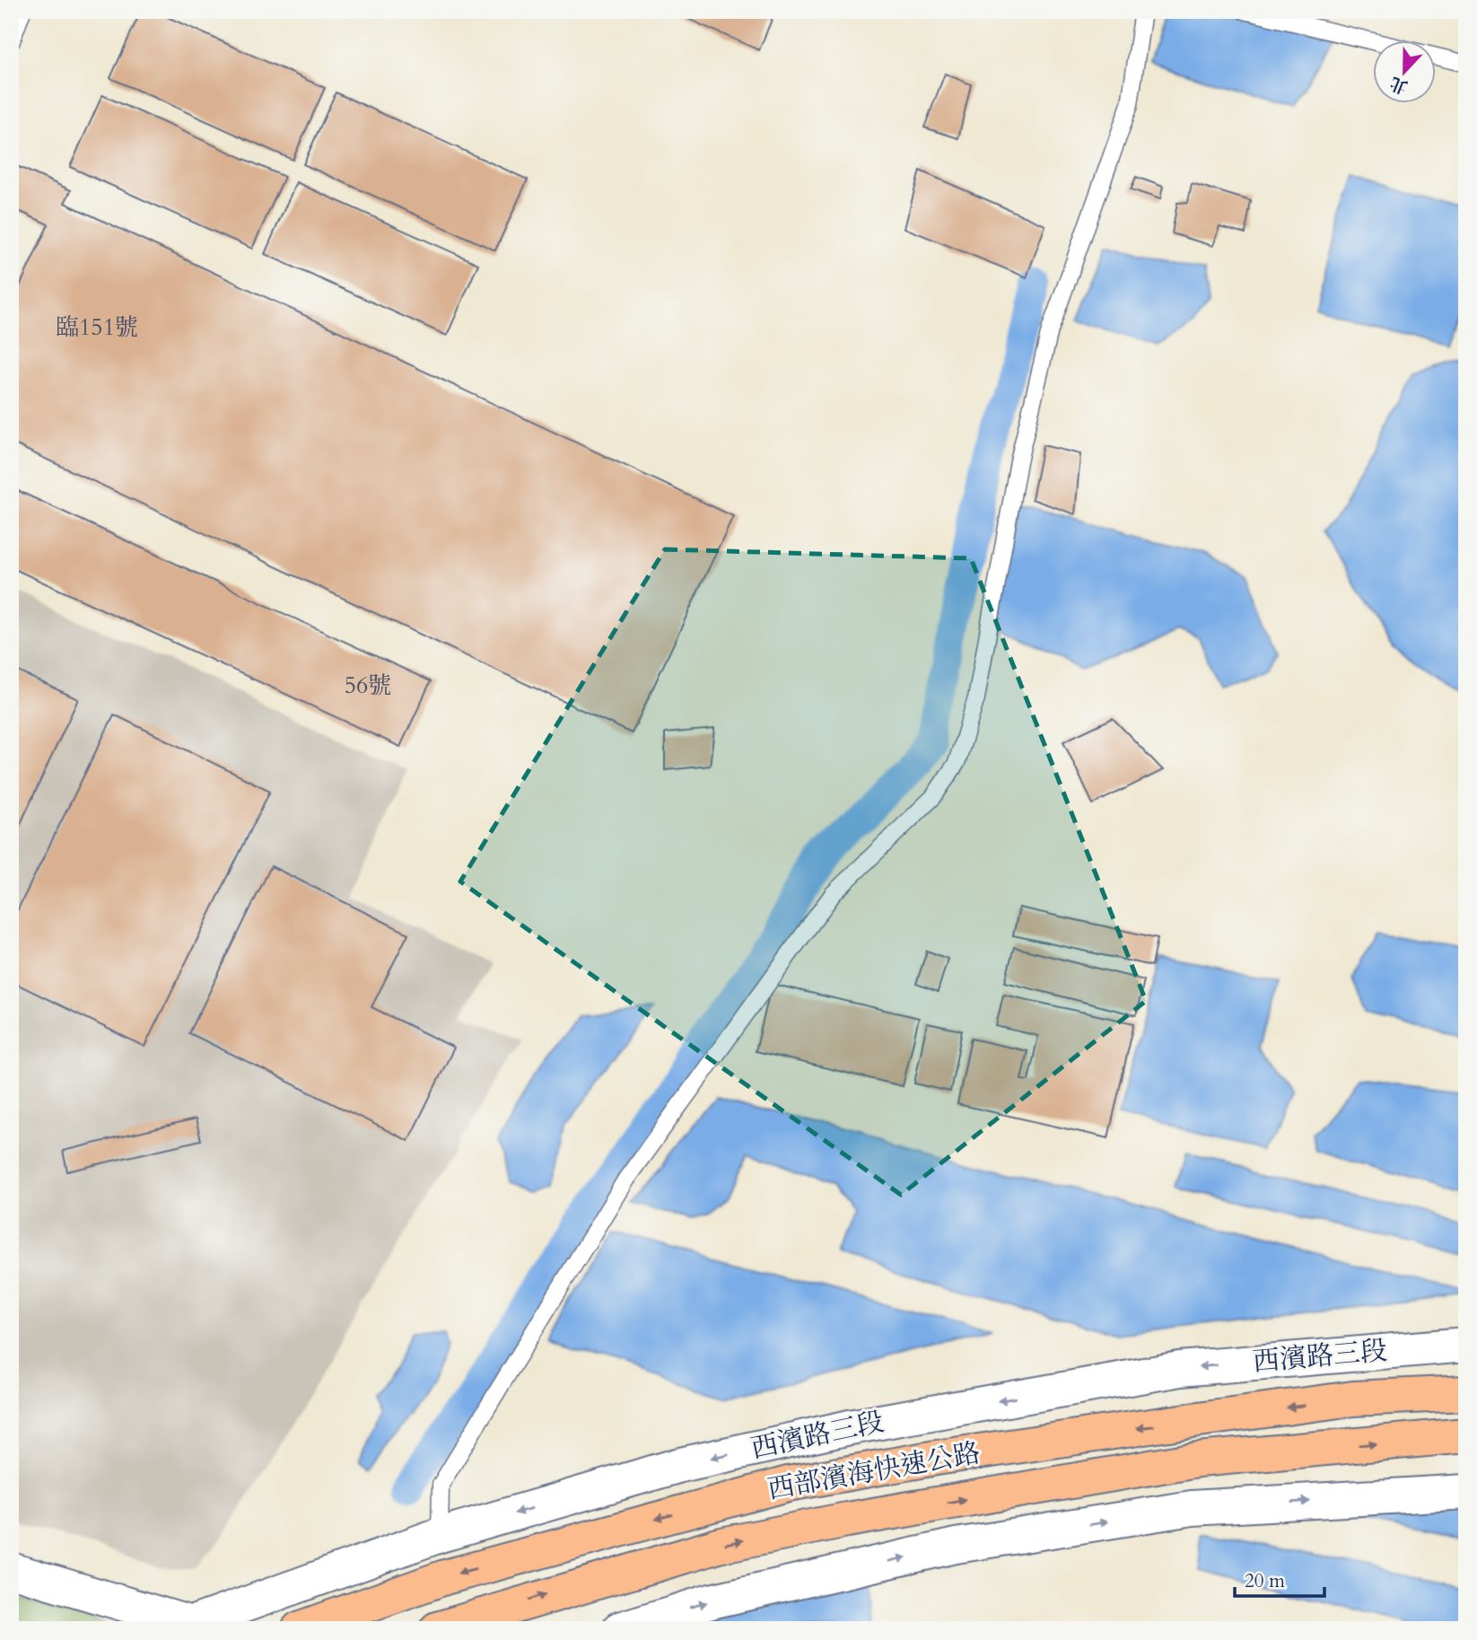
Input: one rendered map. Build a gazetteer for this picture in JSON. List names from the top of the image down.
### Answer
{
  "streets": {
    "highway": ["西部濱海快速公路"],
    "street": ["西濱路三段"]
  },
  "house_numbers": ["臨151號", "56號"],
  "scale_bar": "20 m",
  "north": "bottom"
}
